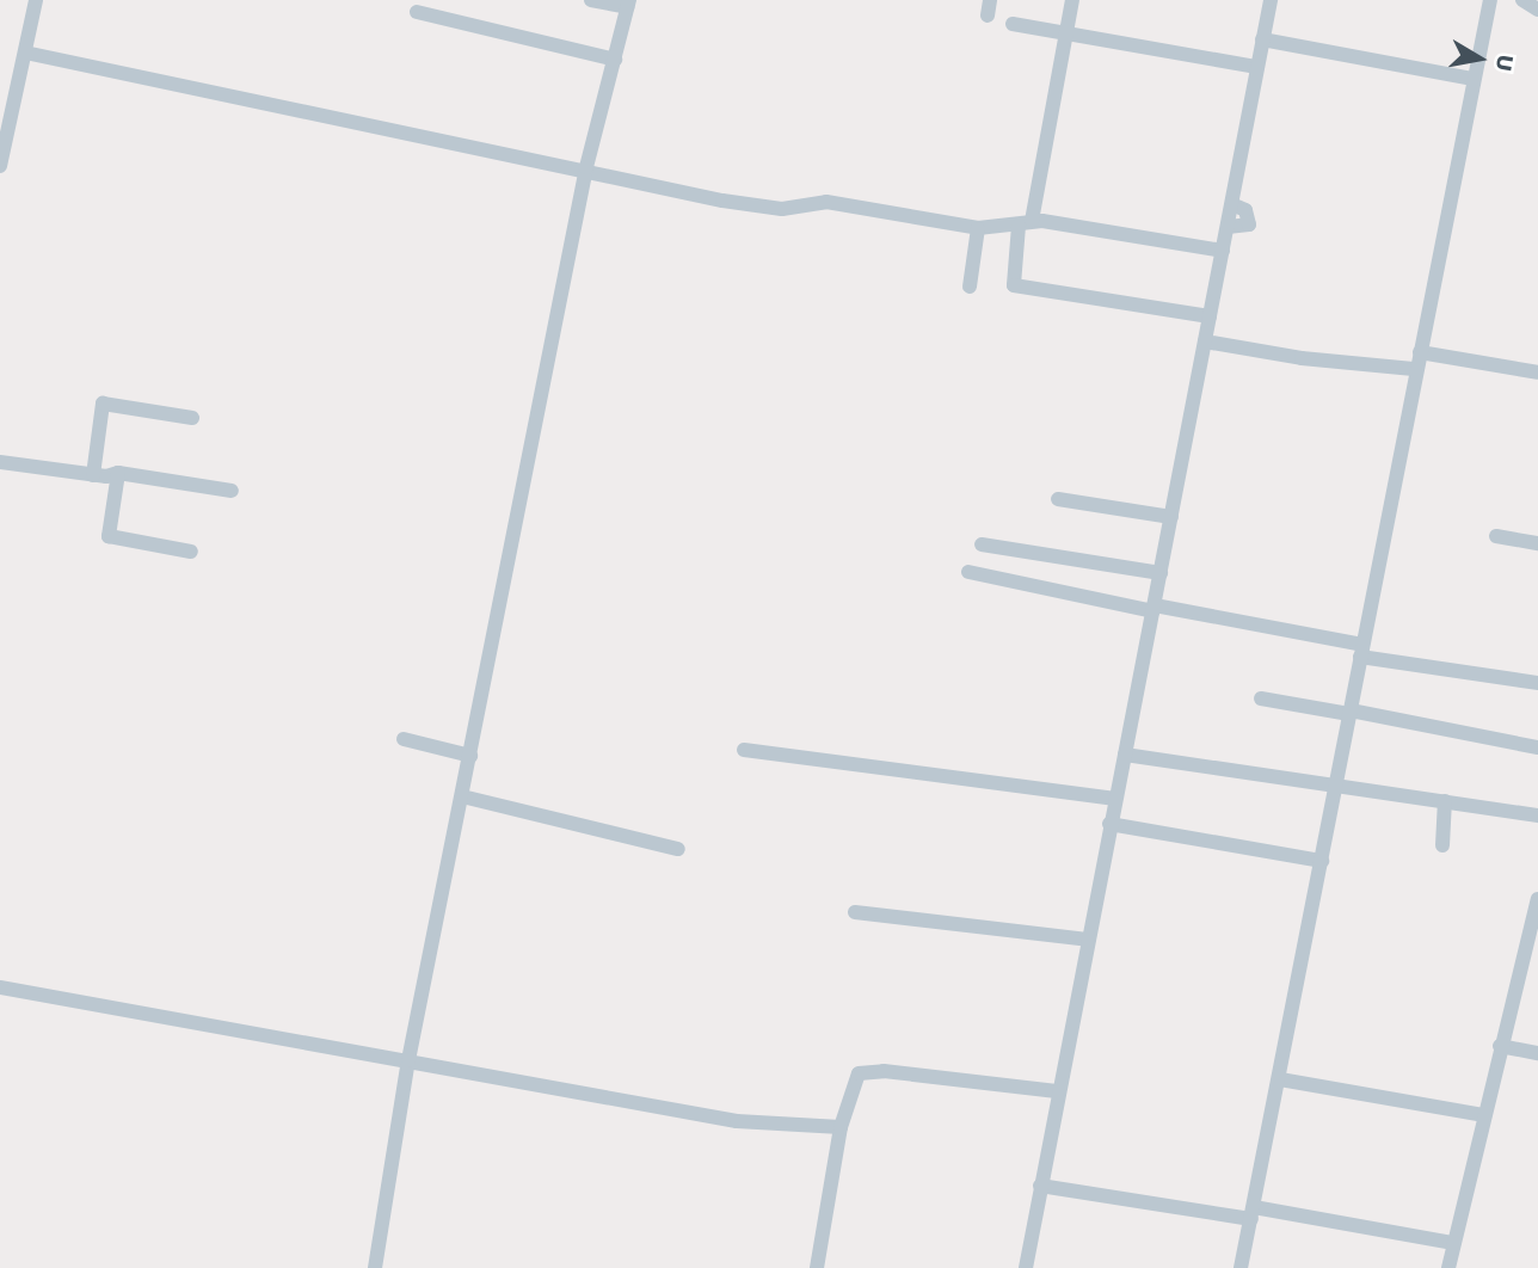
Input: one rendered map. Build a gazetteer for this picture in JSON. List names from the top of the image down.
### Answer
{
  "north": "right"
}
